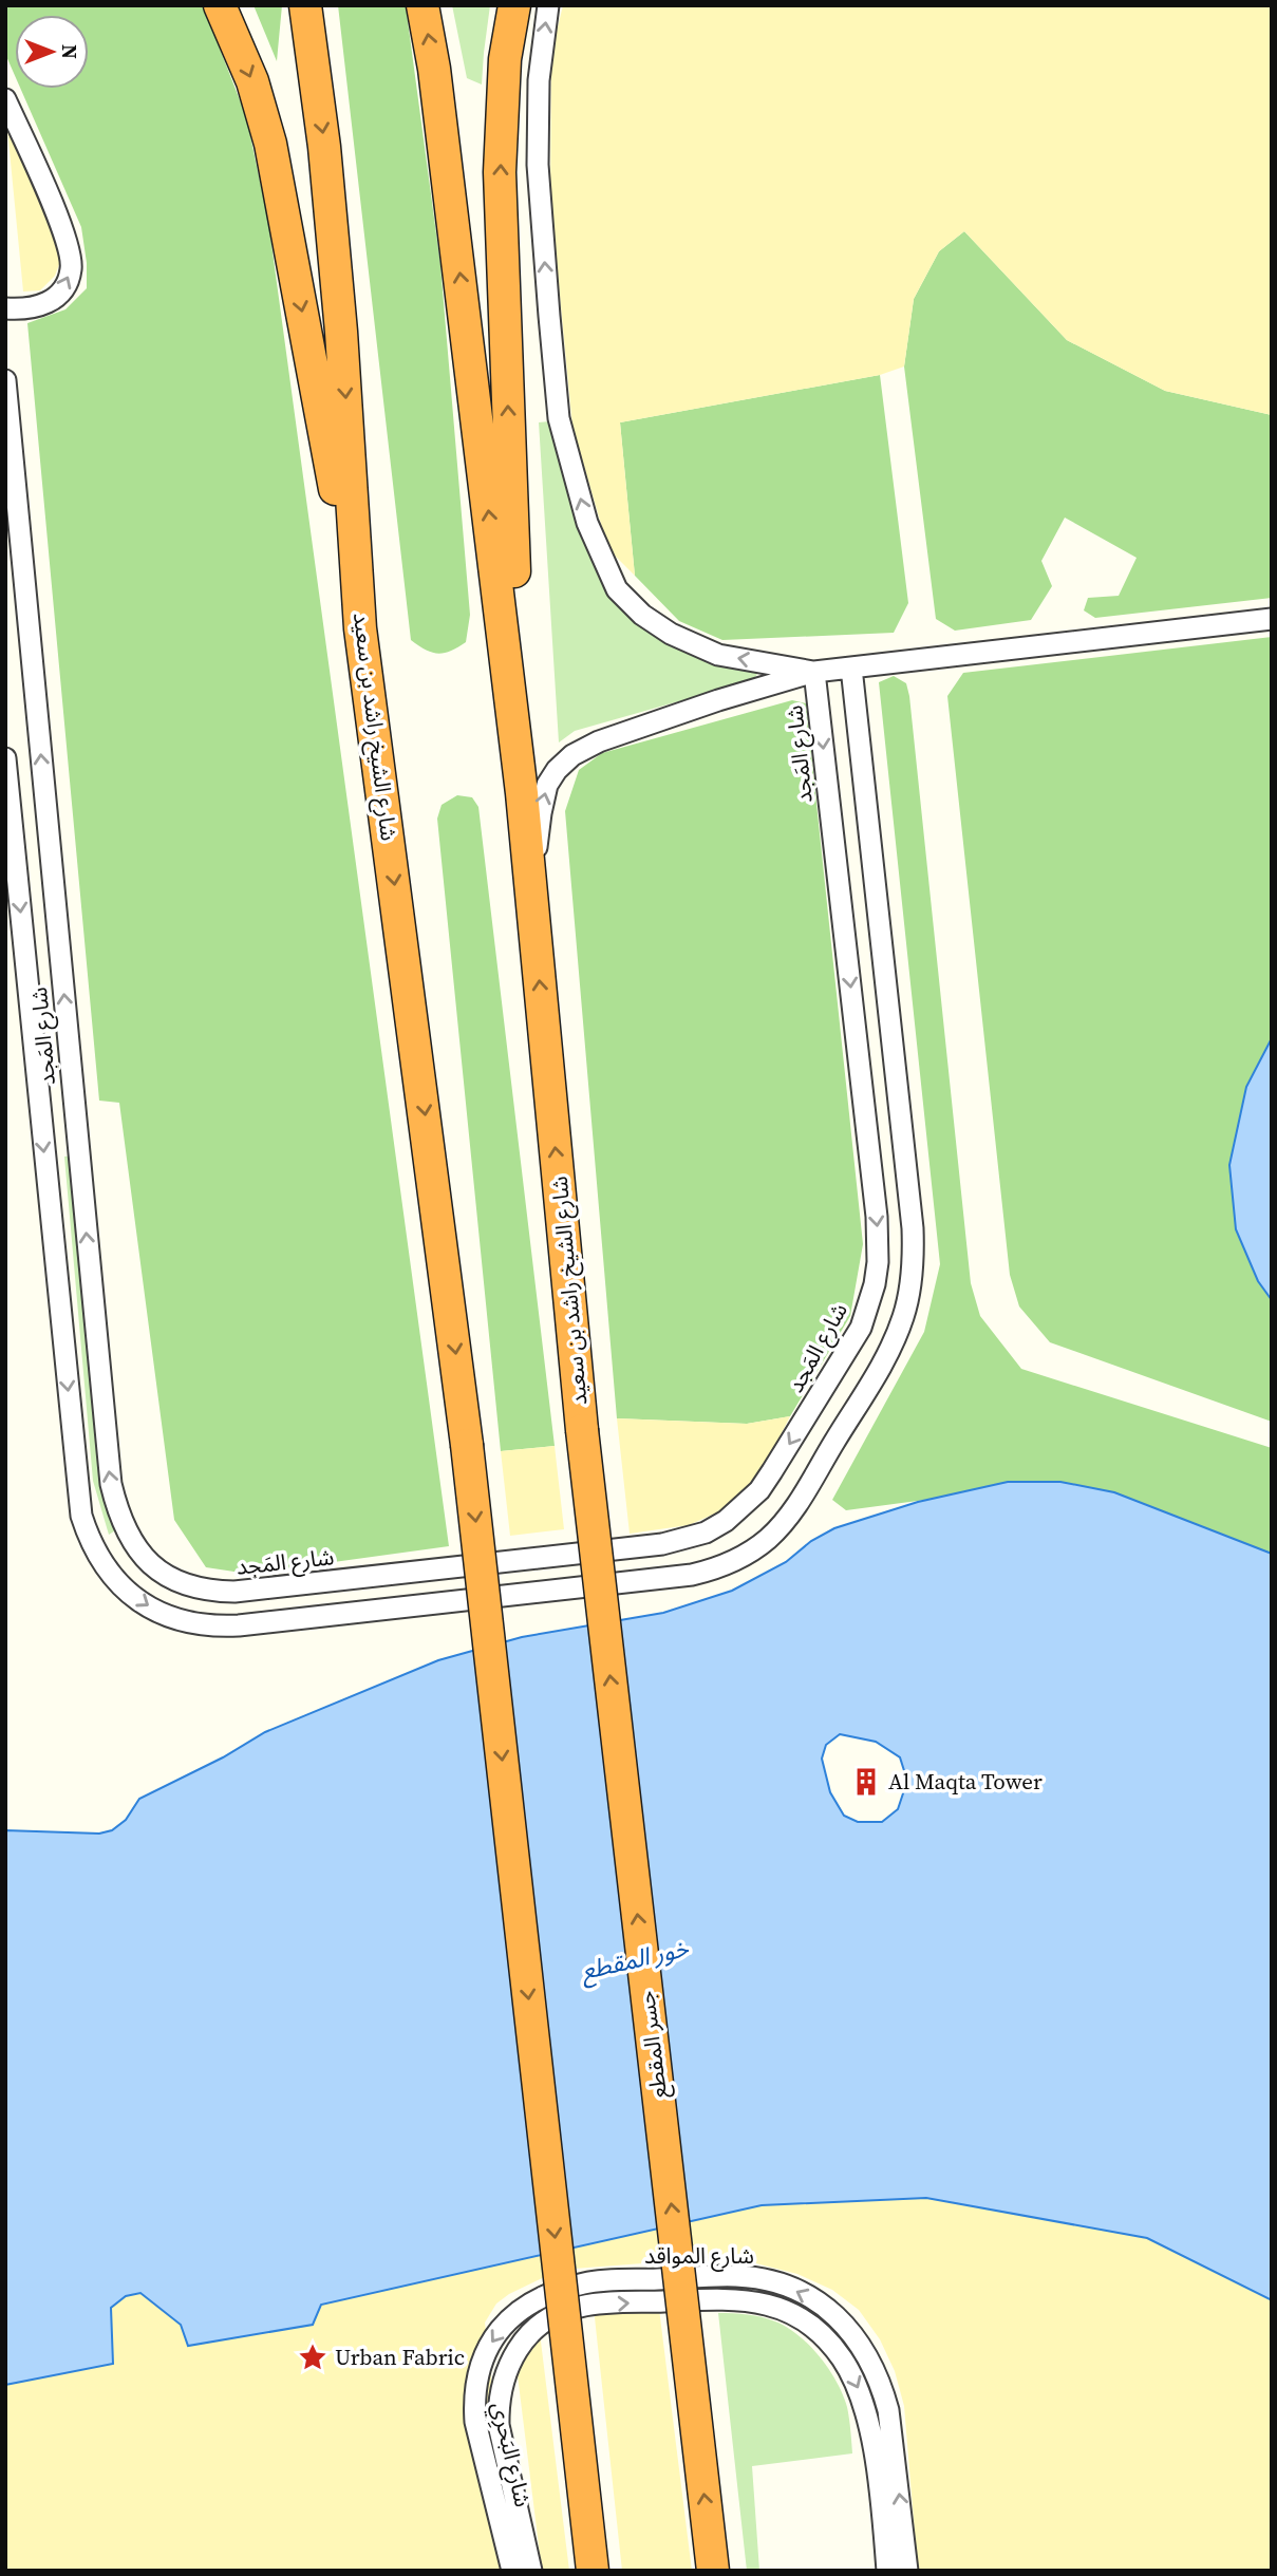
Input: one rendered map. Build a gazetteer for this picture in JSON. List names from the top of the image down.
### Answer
{
  "streets": {
    "highway": ["شارع الشيخ راشد بن سعيد", "جسر المقطع"],
    "street": ["شارع المَجد", "شارع المواقد", "شارع البَحرِي"]
  },
  "crossings": [
    ["شارع الشيخ راشد بن سعيد", "جسر المقطع"],
    ["شارع المواقد", "شارع البَحرِي"]
  ],
  "one_way": ["جسر المقطع"],
  "water": ["خور المقطع"],
  "places": {
    "building": ["Al Maqta Tower"],
    "place": ["Urban Fabric"]
  },
  "north": "right"
}
